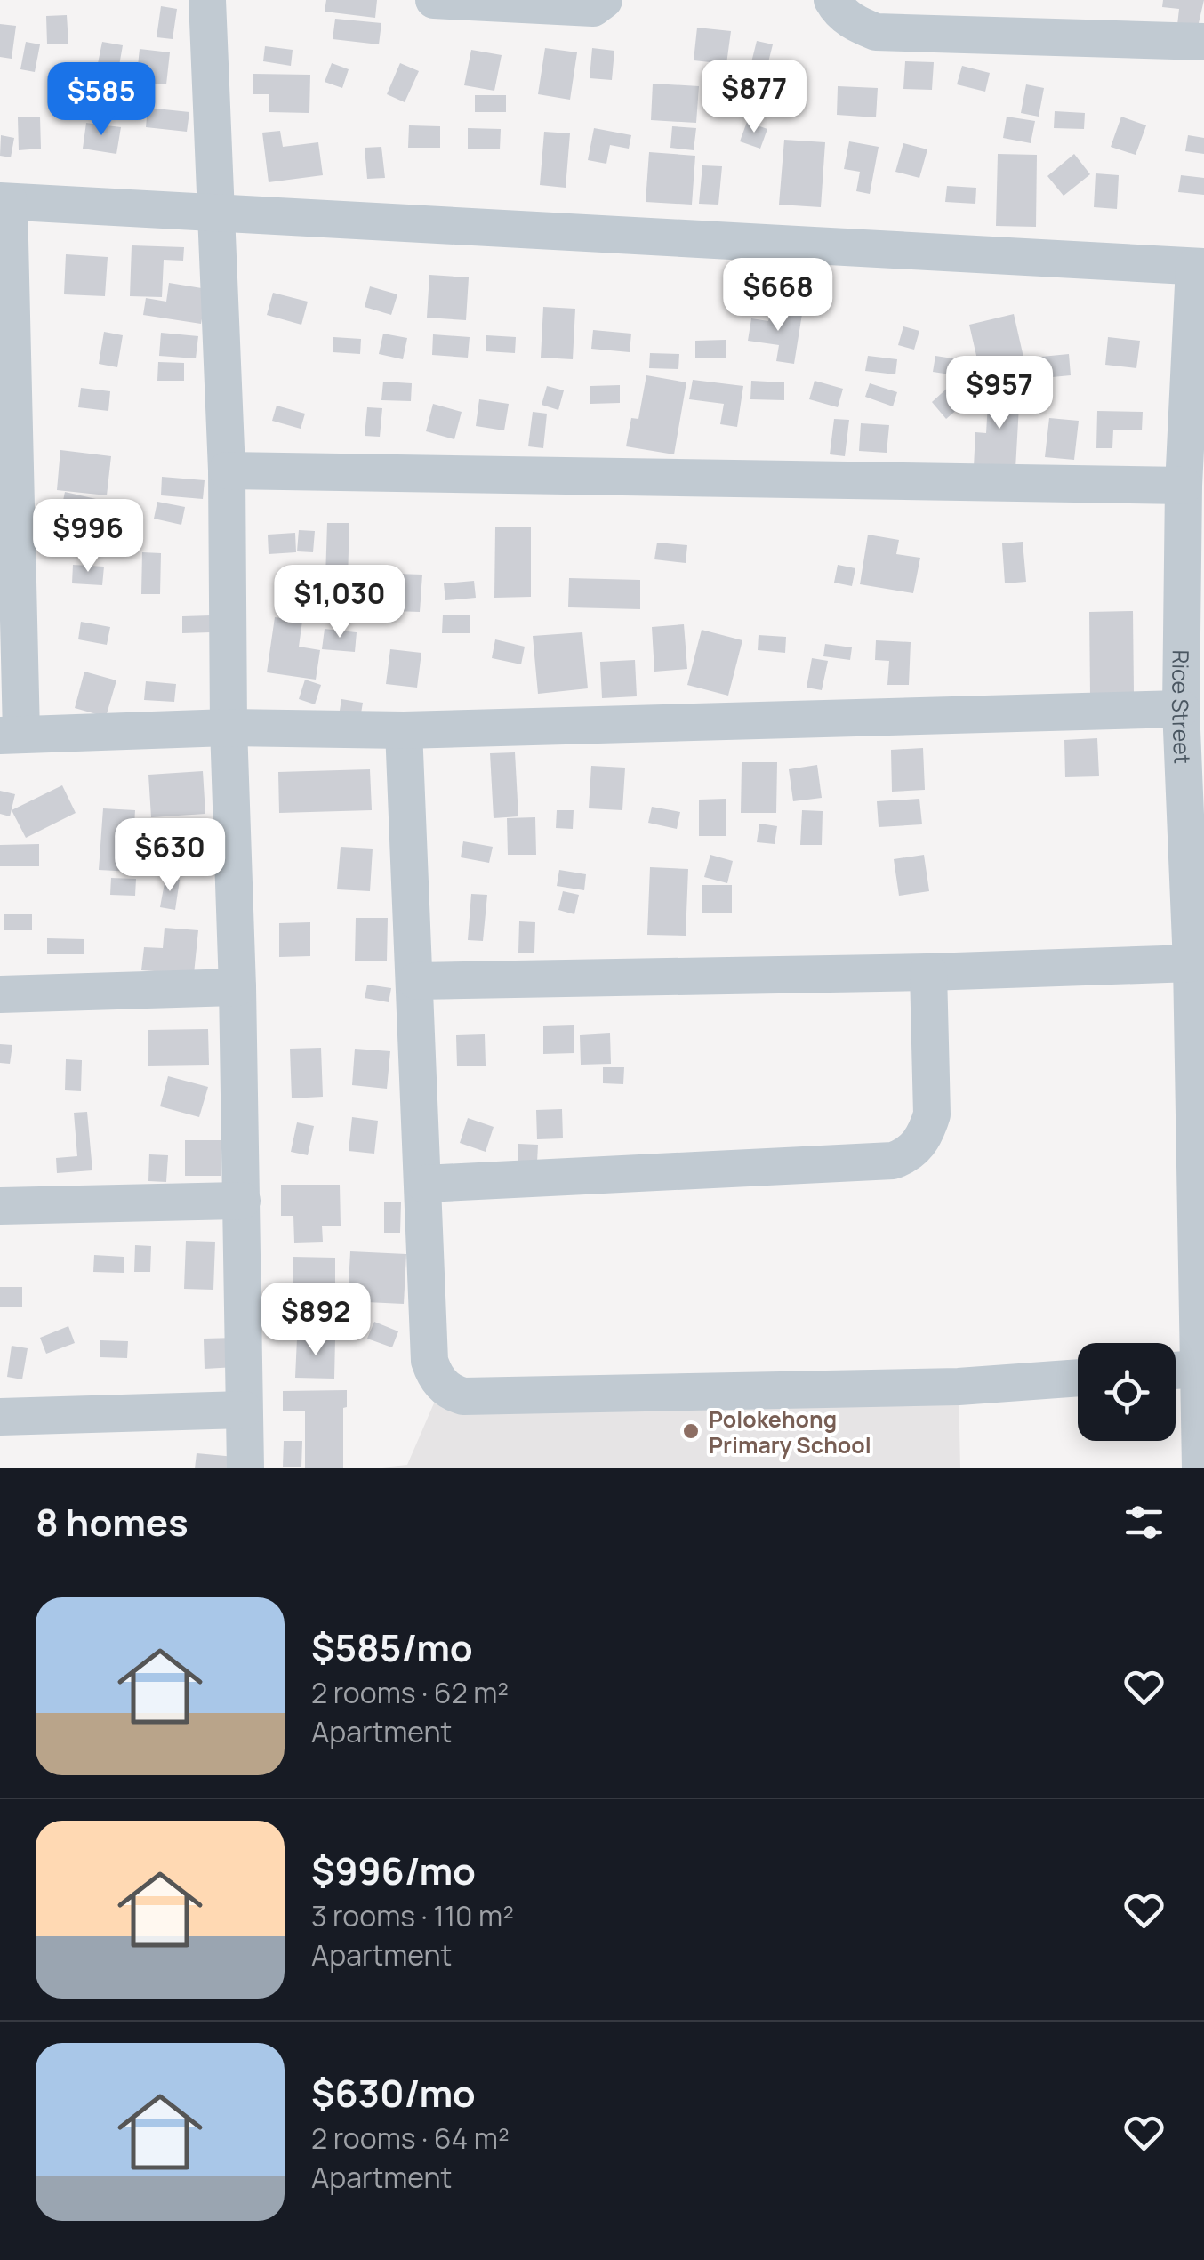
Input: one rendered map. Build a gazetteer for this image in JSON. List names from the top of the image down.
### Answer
{
  "streets": {
    "street": ["Rice Street"]
  },
  "places": ["Polokehong Primary School"],
  "page": {
    "price": [
      "$877",
      "$585",
      "$668",
      "$957",
      "$996",
      "$1,030",
      "$630",
      "$892"
    ],
    "heading": "8 homes",
    "list": [
      {
        "name": "$585/mo",
        "note": "2 rooms · 62 m² · Apartment"
      },
      {
        "name": "$996/mo",
        "note": "3 rooms · 110 m² · Apartment"
      },
      {
        "name": "$630/mo",
        "note": "2 rooms · 64 m² · Apartment"
      }
    ]
  }
}
